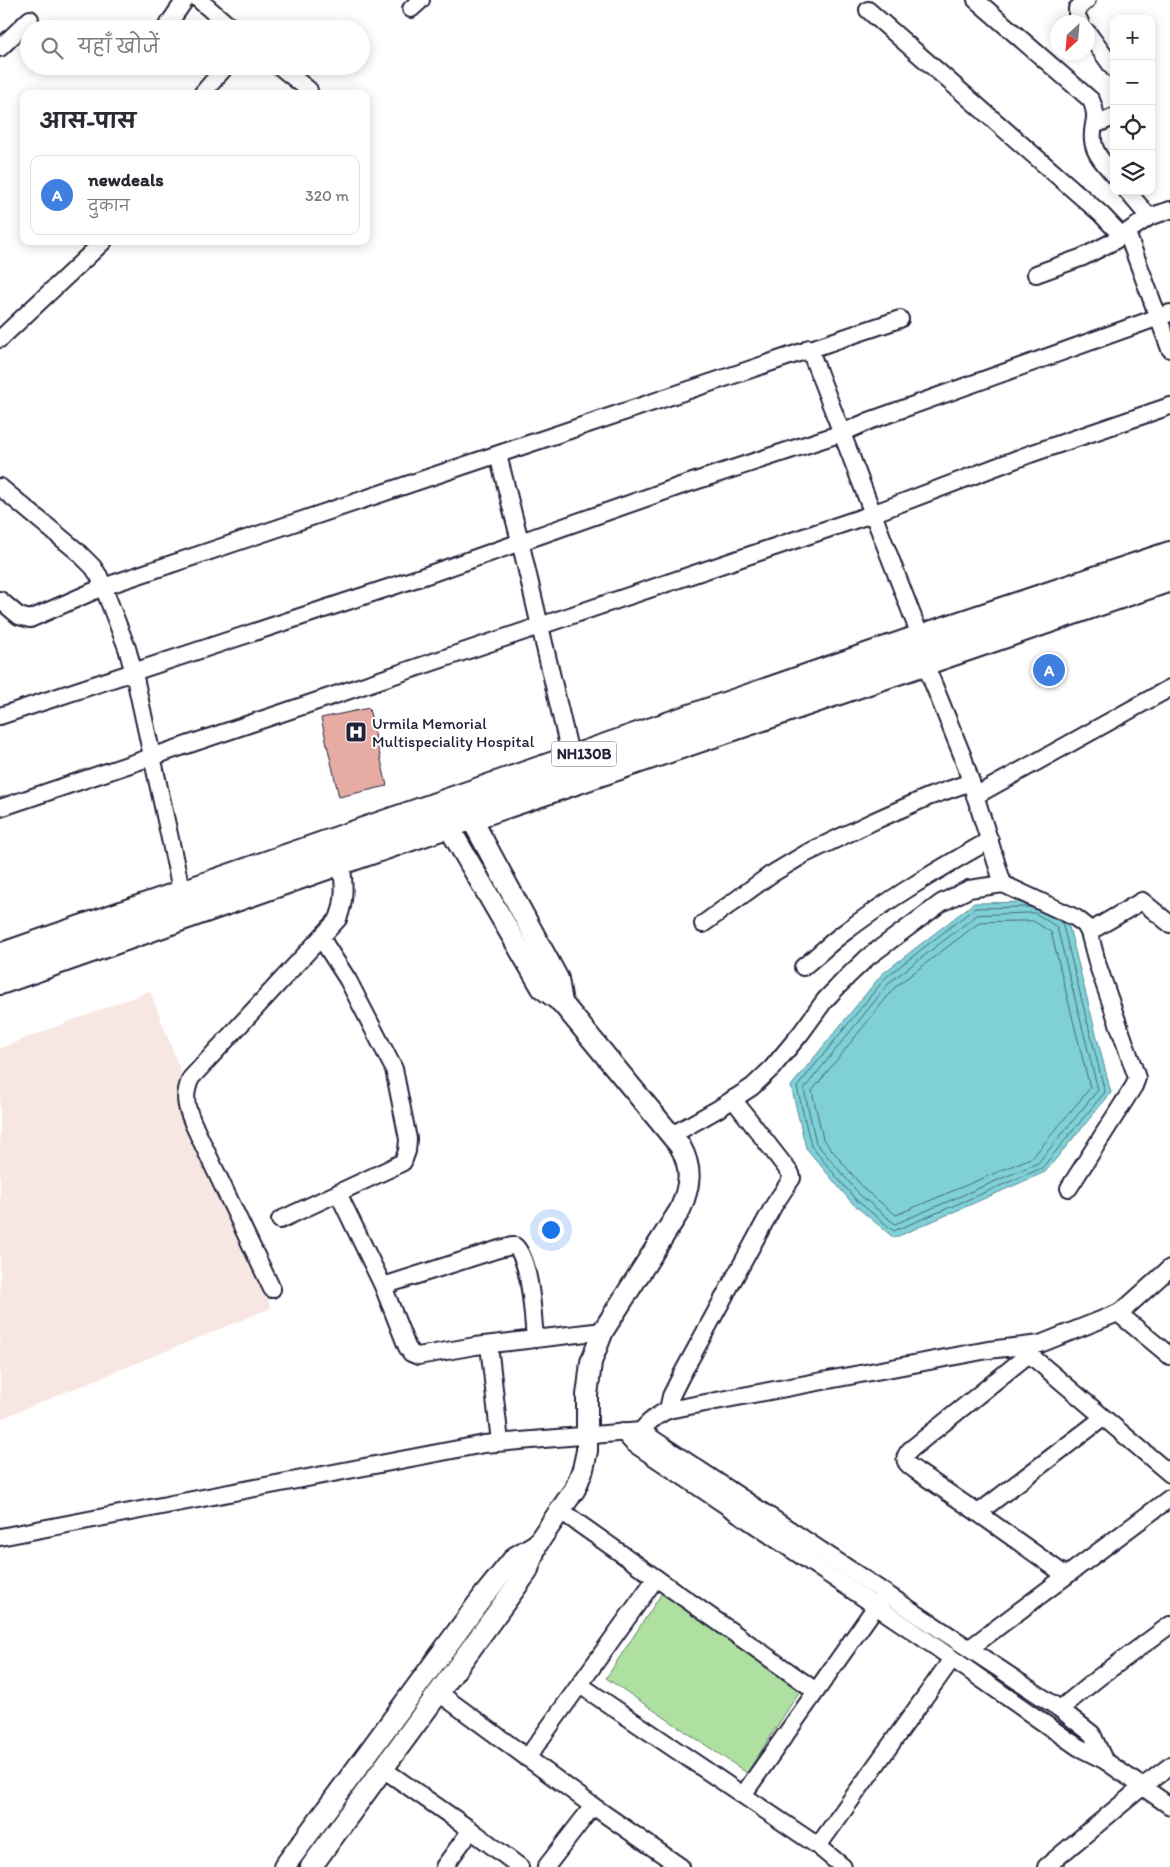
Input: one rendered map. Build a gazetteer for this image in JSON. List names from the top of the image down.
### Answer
{
  "streets": {
    "highway": ["NH130B"]
  },
  "places": {
    "hospital": ["Urmila Memorial Multispeciality Hospital"]
  },
  "north": "bottom left",
  "page": {
    "map_buttons": ["+", "−"],
    "search": "यहाँ खोजें",
    "heading": "आस-पास",
    "list": [
      {
        "mark": "A",
        "name": "newdeals",
        "note": "दुकान",
        "value": "320 m"
      }
    ],
    "pins": "A"
  }
}
